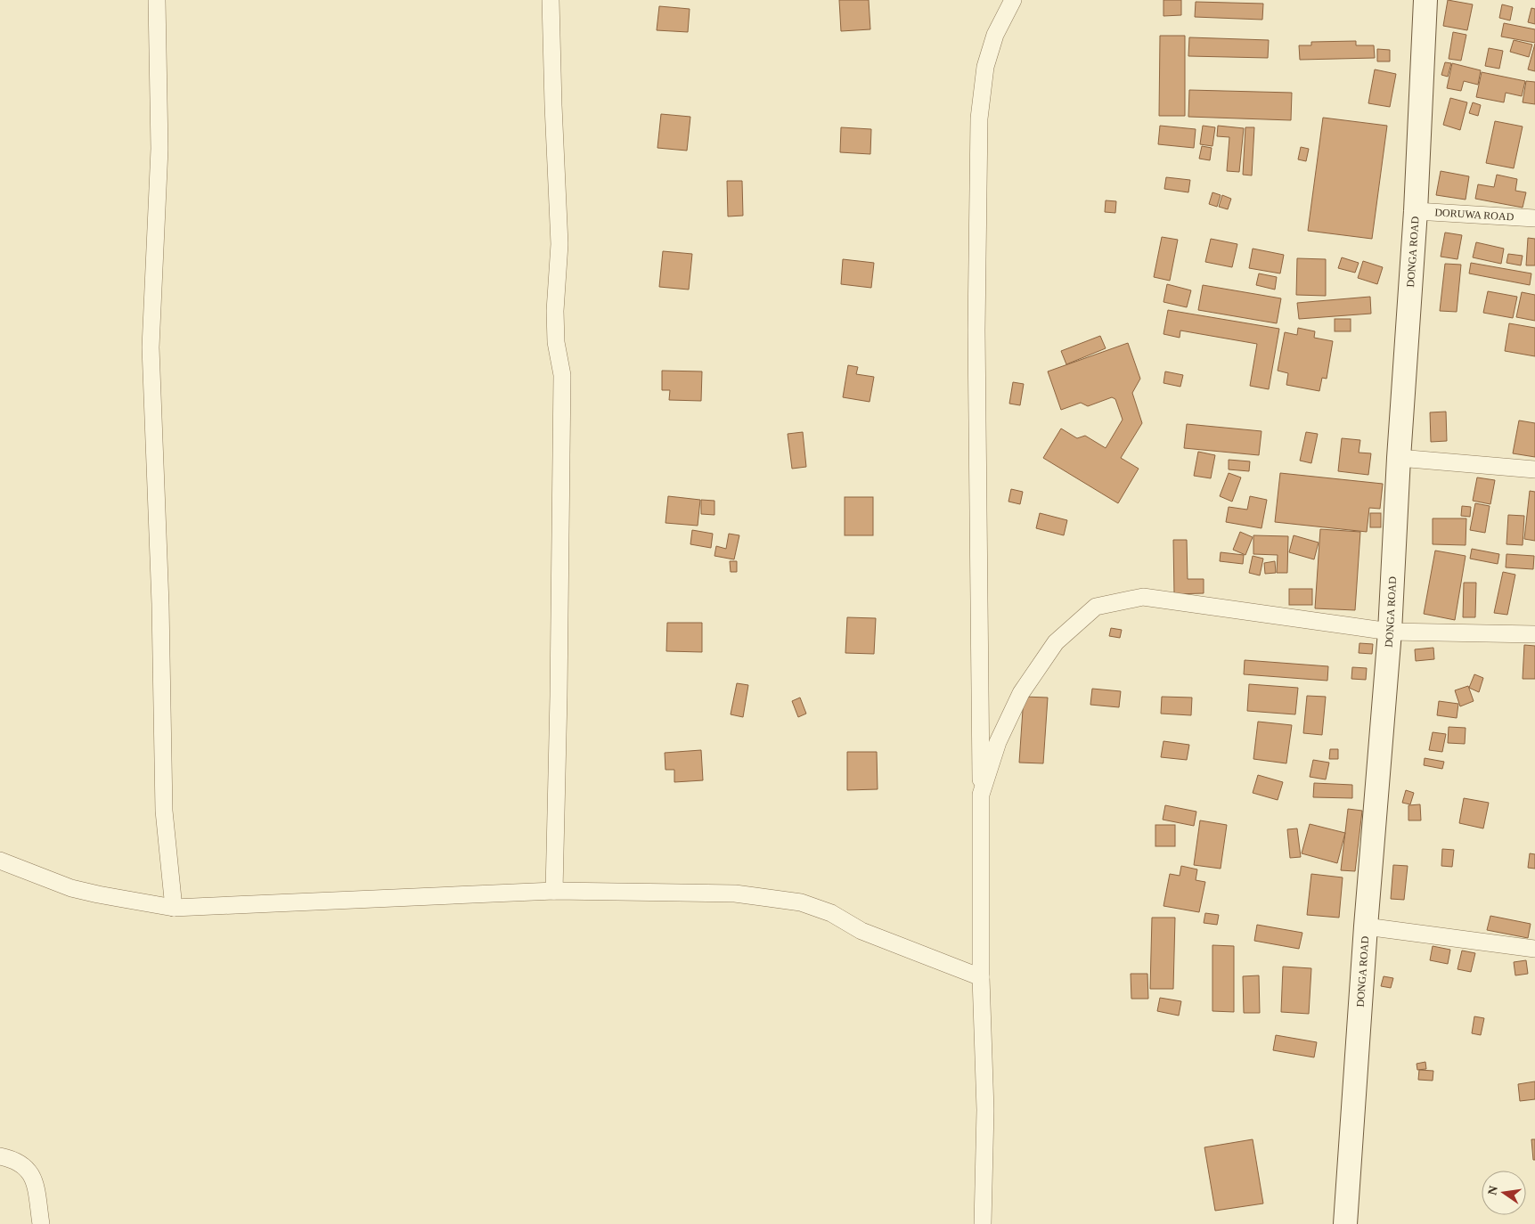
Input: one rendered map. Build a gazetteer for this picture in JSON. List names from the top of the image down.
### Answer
{
  "streets": {
    "street": ["DORUWA ROAD", "DONGA ROAD"]
  },
  "crossings": [
    ["DORUWA ROAD", "DONGA ROAD"]
  ],
  "north": "left"
}
